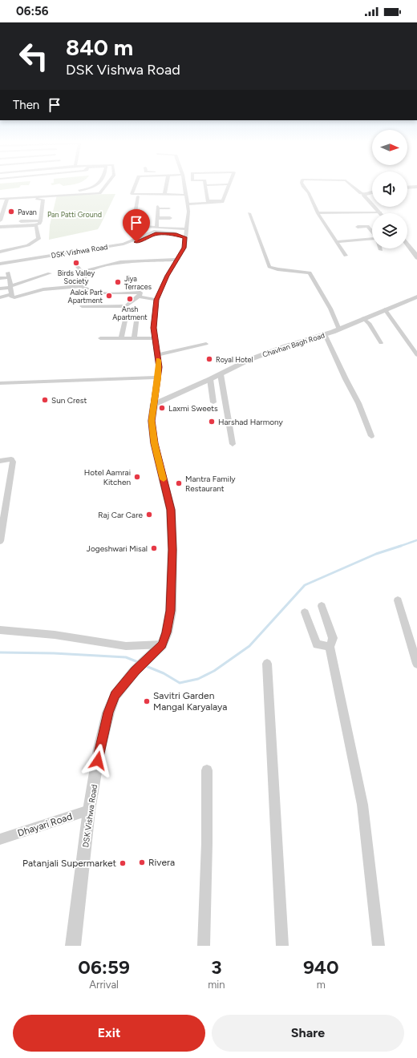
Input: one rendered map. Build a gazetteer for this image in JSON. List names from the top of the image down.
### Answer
{
  "streets": {
    "street": ["DSK Vishwa Road", "Chavhan Bagh Road", "Dhayari Road"]
  },
  "crossings": [
    ["DSK Vishwa Road", "Chavhan Bagh Road"],
    ["DSK Vishwa Road", "Dhayari Road"]
  ],
  "parks": ["Pan Patti Ground"],
  "places": [
    "Pavan",
    "Birds Valley Society",
    "Jiya Terraces",
    "Aalok Part Apartment",
    "Ansh Apartment",
    "Royal Hotel",
    "Sun Crest",
    "Laxmi Sweets",
    "Harshad Harmony",
    "Hotel Aamrai Kitchen",
    "Mantra Family Restaurant",
    "Raj Car Care",
    "Jogeshwari Misal",
    "Savitri Garden Mangal Karyalaya",
    "Rivera",
    "Patanjali Supermarket"
  ],
  "north": "right",
  "page": {
    "status": "06:56",
    "turn": ["840 m", "DSK Vishwa Road"],
    "then": "Then",
    "eta": [
      "06:59",
      "Arrival",
      "3",
      "min",
      "940",
      "m"
    ],
    "buttons": ["Exit", "Share"]
  }
}
